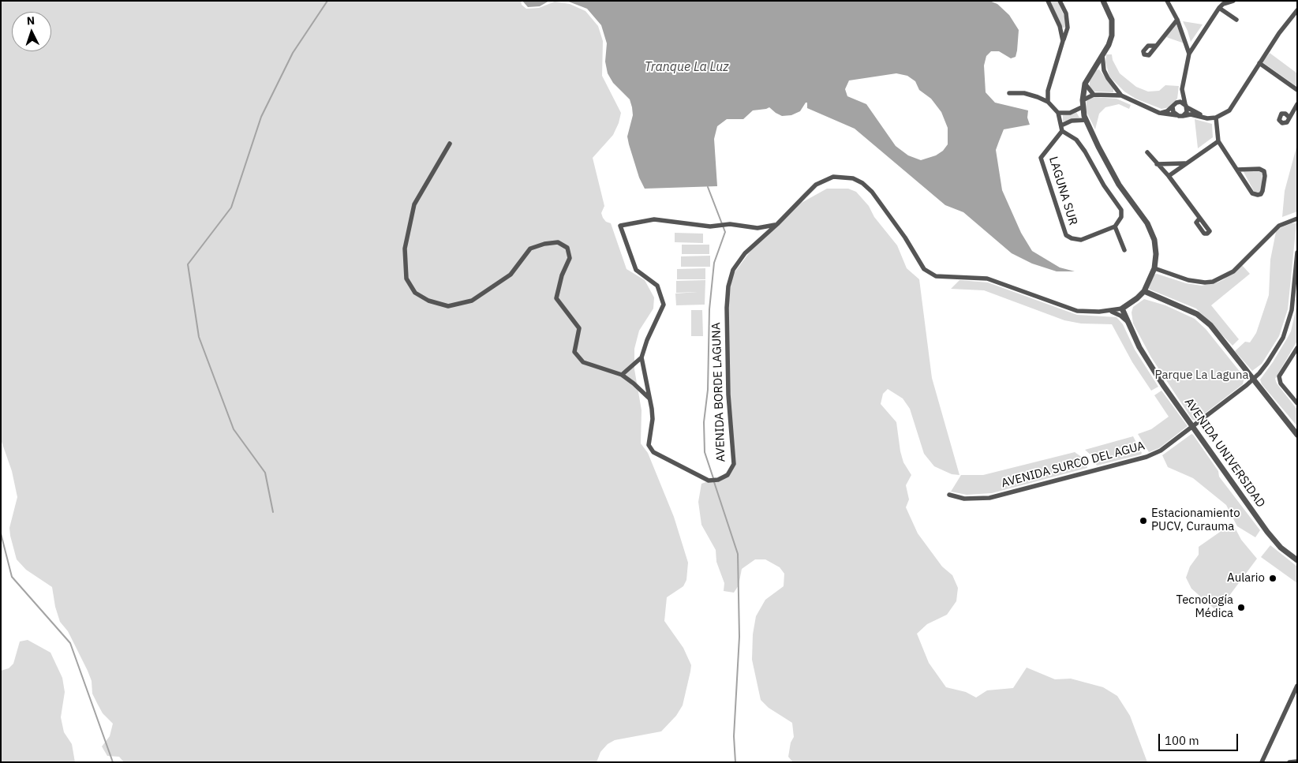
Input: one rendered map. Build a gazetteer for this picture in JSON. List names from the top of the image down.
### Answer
{
  "streets": {
    "street": [
      "LAGUNA SUR",
      "AVENIDA BORDE LAGUNA",
      "AVENIDA UNIVERSIDAD",
      "AVENIDA SURCO DEL AGUA"
    ]
  },
  "crossings": [
    ["AVENIDA BORDE LAGUNA", "AVENIDA UNIVERSIDAD"],
    ["AVENIDA UNIVERSIDAD", "AVENIDA SURCO DEL AGUA"]
  ],
  "water": ["Tranque La Luz"],
  "parks": ["Parque La Laguna"],
  "places": ["Estacionamiento PUCV, Curauma", "Aulario", "Tecnología Médica"],
  "scale_bar": "100 m",
  "north": "top"
}
